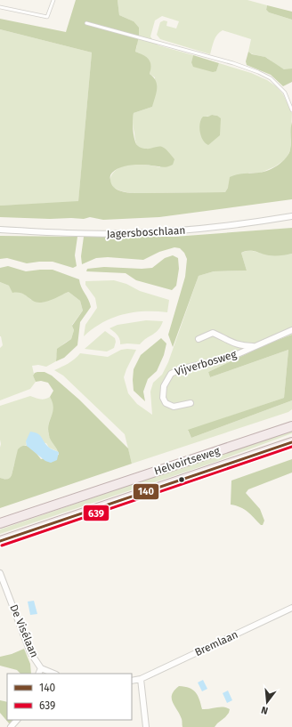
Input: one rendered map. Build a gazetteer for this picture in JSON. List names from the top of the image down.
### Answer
{
  "streets": {
    "main road": ["Helvoirtseweg"],
    "street": [
      "Jagersboschlaan",
      "Vijverbosweg",
      "De Visélaan",
      "Bremlaan"
    ]
  },
  "lines": ["transit line 140", "transit line 639"],
  "legend": ["140", "639"],
  "north": "bottom"
}
